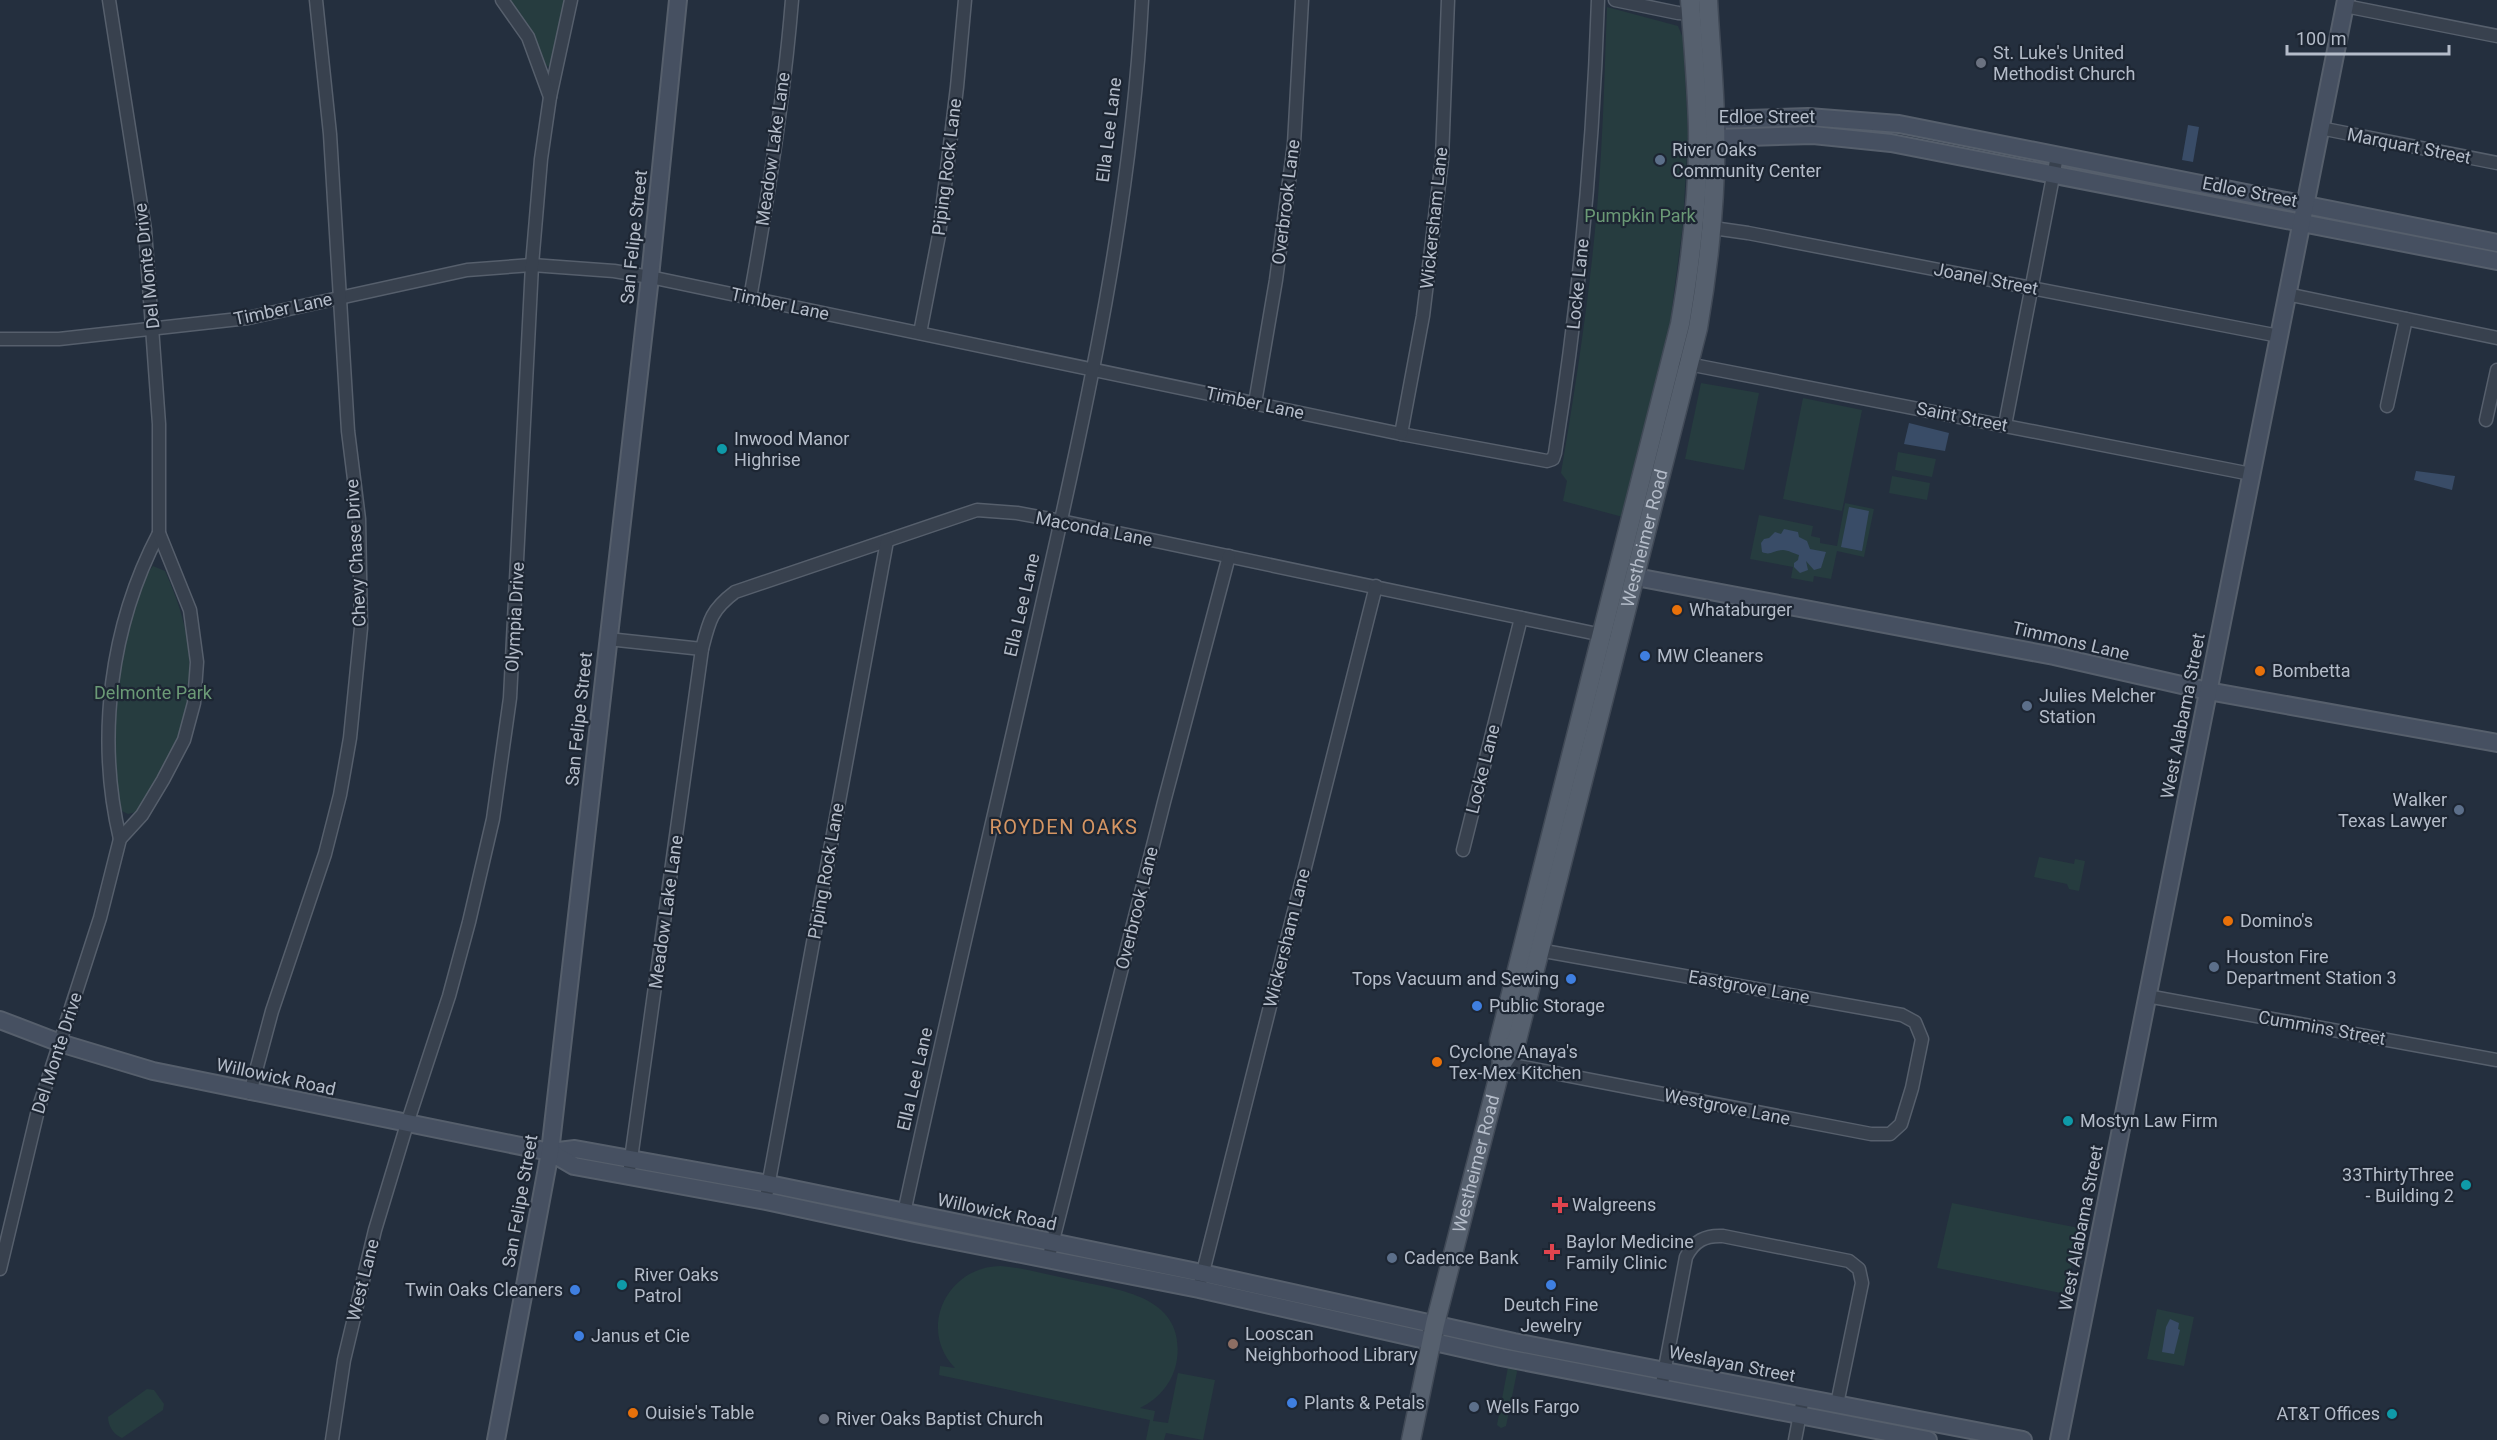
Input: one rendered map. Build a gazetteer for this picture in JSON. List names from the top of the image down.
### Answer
{
  "streets": {
    "main road": [
      "Edloe Street",
      "Ella Lee Lane",
      "San Felipe Street",
      "Westheimer Road",
      "Timmons Lane",
      "West Alabama Street",
      "Willowick Road",
      "Weslayan Street"
    ],
    "street": [
      "Marquart Street",
      "Meadow Lake Lane",
      "Piping Rock Lane",
      "Overbrook Lane",
      "Wickersham Lane",
      "Del Monte Drive",
      "Joanel Street",
      "Locke Lane",
      "Timber Lane",
      "Saint Street",
      "Maconda Lane",
      "Chevy Chase Drive",
      "Olympia Drive",
      "Eastgrove Lane",
      "Cummins Street",
      "Westgrove Lane",
      "West Lane"
    ]
  },
  "crossings": [
    ["Edloe Street", "Westheimer Road"],
    ["Edloe Street", "West Alabama Street"],
    ["Ella Lee Lane", "Timber Lane"],
    ["Ella Lee Lane", "Maconda Lane"],
    ["Ella Lee Lane", "Willowick Road"],
    ["Marquart Street", "West Alabama Street"],
    ["Meadow Lake Lane", "Timber Lane"],
    ["Meadow Lake Lane", "Maconda Lane"],
    ["Meadow Lake Lane", "Willowick Road"],
    ["Piping Rock Lane", "Timber Lane"],
    ["Piping Rock Lane", "Maconda Lane"],
    ["Piping Rock Lane", "Willowick Road"],
    ["Overbrook Lane", "Timber Lane"],
    ["Overbrook Lane", "Maconda Lane"],
    ["Overbrook Lane", "Willowick Road"],
    ["Wickersham Lane", "Timber Lane"],
    ["Wickersham Lane", "Maconda Lane"],
    ["Wickersham Lane", "Willowick Road"],
    ["San Felipe Street", "Timber Lane"],
    ["San Felipe Street", "Willowick Road"],
    ["Del Monte Drive", "Timber Lane"],
    ["Del Monte Drive", "Willowick Road"],
    ["Joanel Street", "Westheimer Road"],
    ["Joanel Street", "West Alabama Street"],
    ["Locke Lane", "Timber Lane"],
    ["Locke Lane", "Maconda Lane"],
    ["Timber Lane", "Chevy Chase Drive"],
    ["Timber Lane", "Olympia Drive"],
    ["Saint Street", "Westheimer Road"],
    ["Saint Street", "West Alabama Street"],
    ["Maconda Lane", "Westheimer Road"],
    ["Westheimer Road", "Timmons Lane"],
    ["Westheimer Road", "Eastgrove Lane"],
    ["Westheimer Road", "Willowick Road"],
    ["Westheimer Road", "Westgrove Lane"],
    ["Westheimer Road", "Weslayan Street"],
    ["Chevy Chase Drive", "Willowick Road"],
    ["Olympia Drive", "Willowick Road"],
    ["Olympia Drive", "West Lane"],
    ["Timmons Lane", "West Alabama Street"],
    ["West Alabama Street", "Cummins Street"],
    ["Eastgrove Lane", "Westgrove Lane"],
    ["Willowick Road", "West Lane"],
    ["Willowick Road", "Weslayan Street"]
  ],
  "districts": ["ROYDEN OAKS"],
  "parks": ["Pumpkin Park", "Delmonte Park"],
  "places": {
    "other": [
      "St. Luke's United Methodist Church",
      "River Oaks Community Center",
      "Inwood Manor Highrise",
      "Whataburger",
      "MW Cleaners",
      "Bombetta",
      "Julies Melcher Station",
      "Walker Texas Lawyer",
      "Domino's",
      "Houston Fire Department Station 3",
      "Tops Vacuum and Sewing",
      "Public Storage",
      "Cyclone Anaya's Tex-Mex Kitchen",
      "Mostyn Law Firm",
      "33ThirtyThree - Building 2",
      "Cadence Bank",
      "River Oaks Patrol",
      "Deutch Fine Jewelry",
      "Twin Oaks Cleaners",
      "Janus et Cie",
      "Looscan Neighborhood Library",
      "Plants & Petals",
      "Wells Fargo",
      "Ouisie's Table",
      "AT&T Offices",
      "River Oaks Baptist Church"
    ],
    "health": ["Walgreens", "Baylor Medicine Family Clinic"]
  },
  "scale_bar": "100 m"
}
